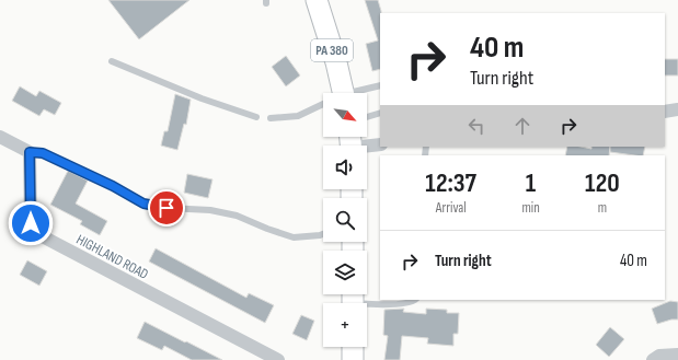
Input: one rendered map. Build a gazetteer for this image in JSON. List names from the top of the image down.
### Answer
{
  "streets": {
    "main road": ["PA 380"],
    "street": ["HIGHLAND ROAD"]
  },
  "north": "bottom right",
  "page": {
    "turn": ["40 m", "Turn right"],
    "map_buttons": "+",
    "eta": [
      "12:37",
      "Arrival",
      "1",
      "min",
      "120",
      "m"
    ],
    "list": [
      {
        "name": "Turn right",
        "value": "40 m"
      }
    ]
  }
}
